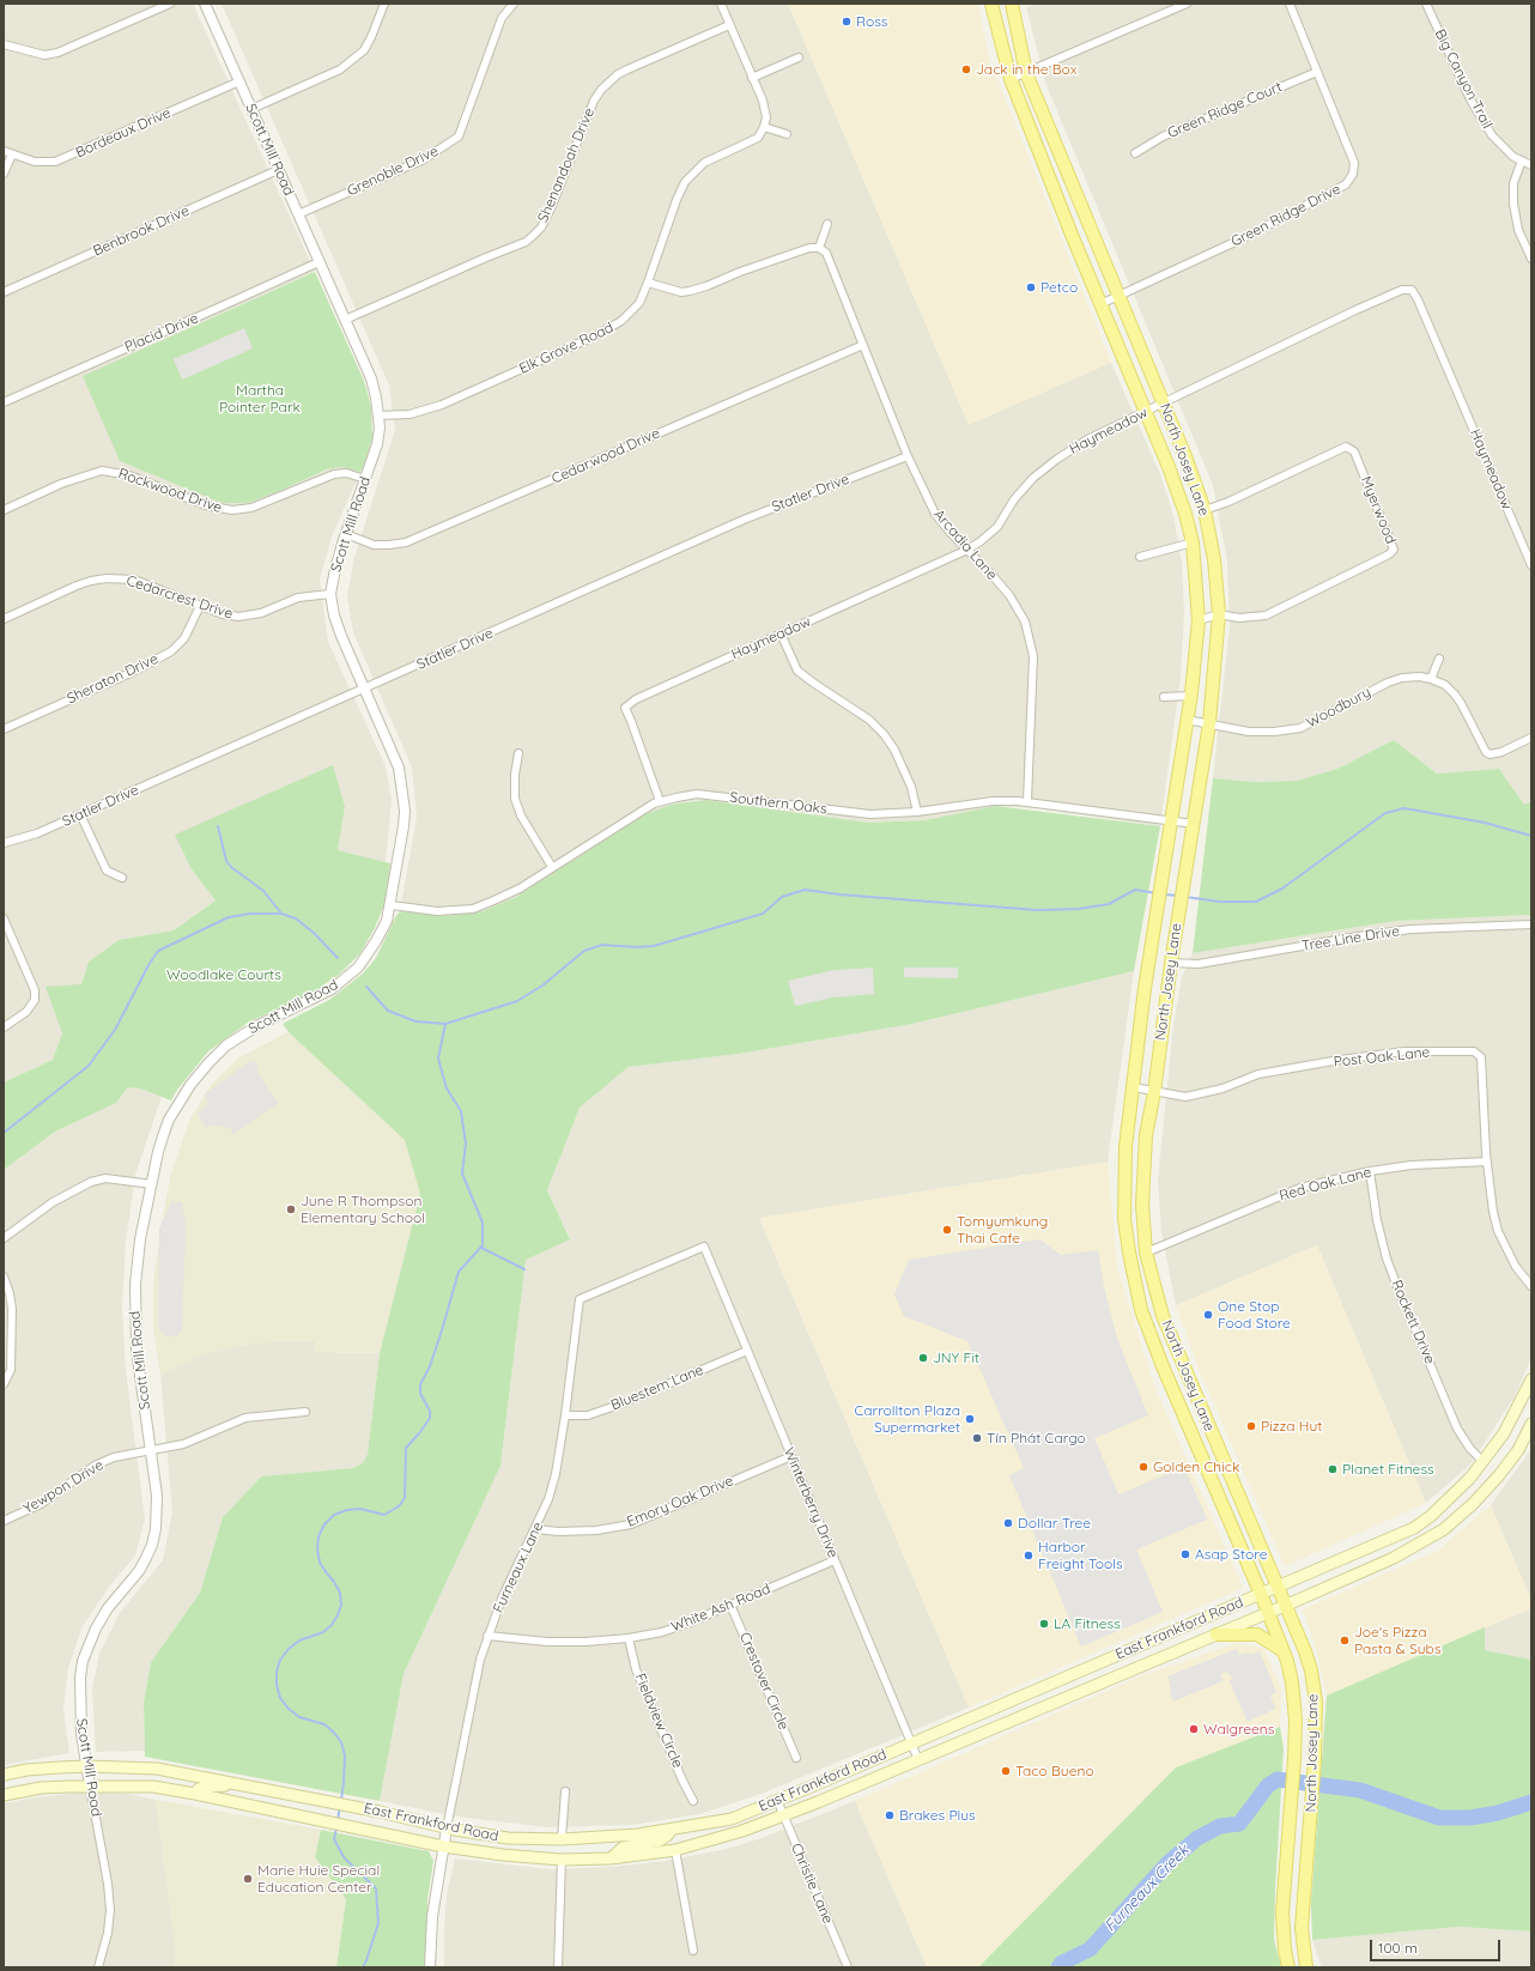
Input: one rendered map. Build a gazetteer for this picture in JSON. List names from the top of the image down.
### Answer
{
  "streets": {
    "main road": ["North Josey Lane", "East Frankford Road"],
    "street": [
      "Big Canyon Trail",
      "Green Ridge Court",
      "Bordeaux Drive",
      "Scott Mill Road",
      "Shenandoah Drive",
      "Grenoble Drive",
      "Green Ridge Drive",
      "Benbrook Drive",
      "Placid Drive",
      "Elk Grove Road",
      "Haymeadow",
      "Cedarwood Drive",
      "Rockwood Drive",
      "Statler Drive",
      "Myerwood",
      "Arcadia Lane",
      "Cedarcrest Drive",
      "Sheraton Drive",
      "Woodbury",
      "Southern Oaks",
      "Tree Line Drive",
      "Post Oak Lane",
      "Red Oak Lane",
      "Rockett Drive",
      "Bluestem Lane",
      "Yewpon Drive",
      "Emory Oak Drive",
      "Winterberry Drive",
      "Furneaux Lane",
      "White Ash Road",
      "Crestover Circle",
      "Fieldview Circle",
      "Christie Lane"
    ]
  },
  "crossings": [
    ["Green Ridge Court", "Green Ridge Drive"],
    ["Bordeaux Drive", "Scott Mill Road"],
    ["Scott Mill Road", "Shenandoah Drive"],
    ["Scott Mill Road", "Grenoble Drive"],
    ["Scott Mill Road", "Benbrook Drive"],
    ["Scott Mill Road", "Placid Drive"],
    ["Scott Mill Road", "Elk Grove Road"],
    ["Scott Mill Road", "Cedarwood Drive"],
    ["Scott Mill Road", "Rockwood Drive"],
    ["Scott Mill Road", "Statler Drive"],
    ["Scott Mill Road", "Cedarcrest Drive"],
    ["Scott Mill Road", "Southern Oaks"],
    ["Scott Mill Road", "Yewpon Drive"],
    ["Scott Mill Road", "East Frankford Road"],
    ["Green Ridge Drive", "North Josey Lane"],
    ["Haymeadow", "North Josey Lane"],
    ["Haymeadow", "Arcadia Lane"],
    ["Haymeadow", "Southern Oaks"],
    ["Cedarwood Drive", "Arcadia Lane"],
    ["North Josey Lane", "Myerwood"],
    ["North Josey Lane", "Woodbury"],
    ["North Josey Lane", "Southern Oaks"],
    ["North Josey Lane", "Tree Line Drive"],
    ["North Josey Lane", "Post Oak Lane"],
    ["North Josey Lane", "Red Oak Lane"],
    ["North Josey Lane", "East Frankford Road"],
    ["Statler Drive", "Arcadia Lane"],
    ["Arcadia Lane", "Southern Oaks"],
    ["Cedarcrest Drive", "Sheraton Drive"],
    ["Post Oak Lane", "Red Oak Lane"],
    ["Red Oak Lane", "Rockett Drive"],
    ["Rockett Drive", "East Frankford Road"],
    ["Bluestem Lane", "Winterberry Drive"],
    ["Bluestem Lane", "Furneaux Lane"],
    ["Emory Oak Drive", "Winterberry Drive"],
    ["Emory Oak Drive", "Furneaux Lane"],
    ["Winterberry Drive", "Furneaux Lane"],
    ["Winterberry Drive", "White Ash Road"],
    ["Winterberry Drive", "East Frankford Road"],
    ["Furneaux Lane", "White Ash Road"],
    ["Furneaux Lane", "East Frankford Road"],
    ["White Ash Road", "Crestover Circle"],
    ["White Ash Road", "Fieldview Circle"],
    ["East Frankford Road", "Christie Lane"]
  ],
  "water": ["Furneaux Creek"],
  "parks": ["Martha Pointer Park", "Woodlake Courts"],
  "places": [
    "Ross",
    "Jack in the Box",
    "Petco",
    "June R Thompson Elementary School",
    "Tomyumkung Thai Cafe",
    "One Stop Food Store",
    "JNY Fit",
    "Carrollton Plaza Supermarket",
    "Pizza Hut",
    "Tín Phát Cargo",
    "Golden Chick",
    "Planet Fitness",
    "Dollar Tree",
    "Asap Store",
    "Harbor Freight Tools",
    "LA Fitness",
    "Joe's Pizza Pasta & Subs",
    "Walgreens",
    "Taco Bueno",
    "Brakes Plus",
    "Marie Huie Special Education Center"
  ],
  "scale_bar": "100 m"
}
